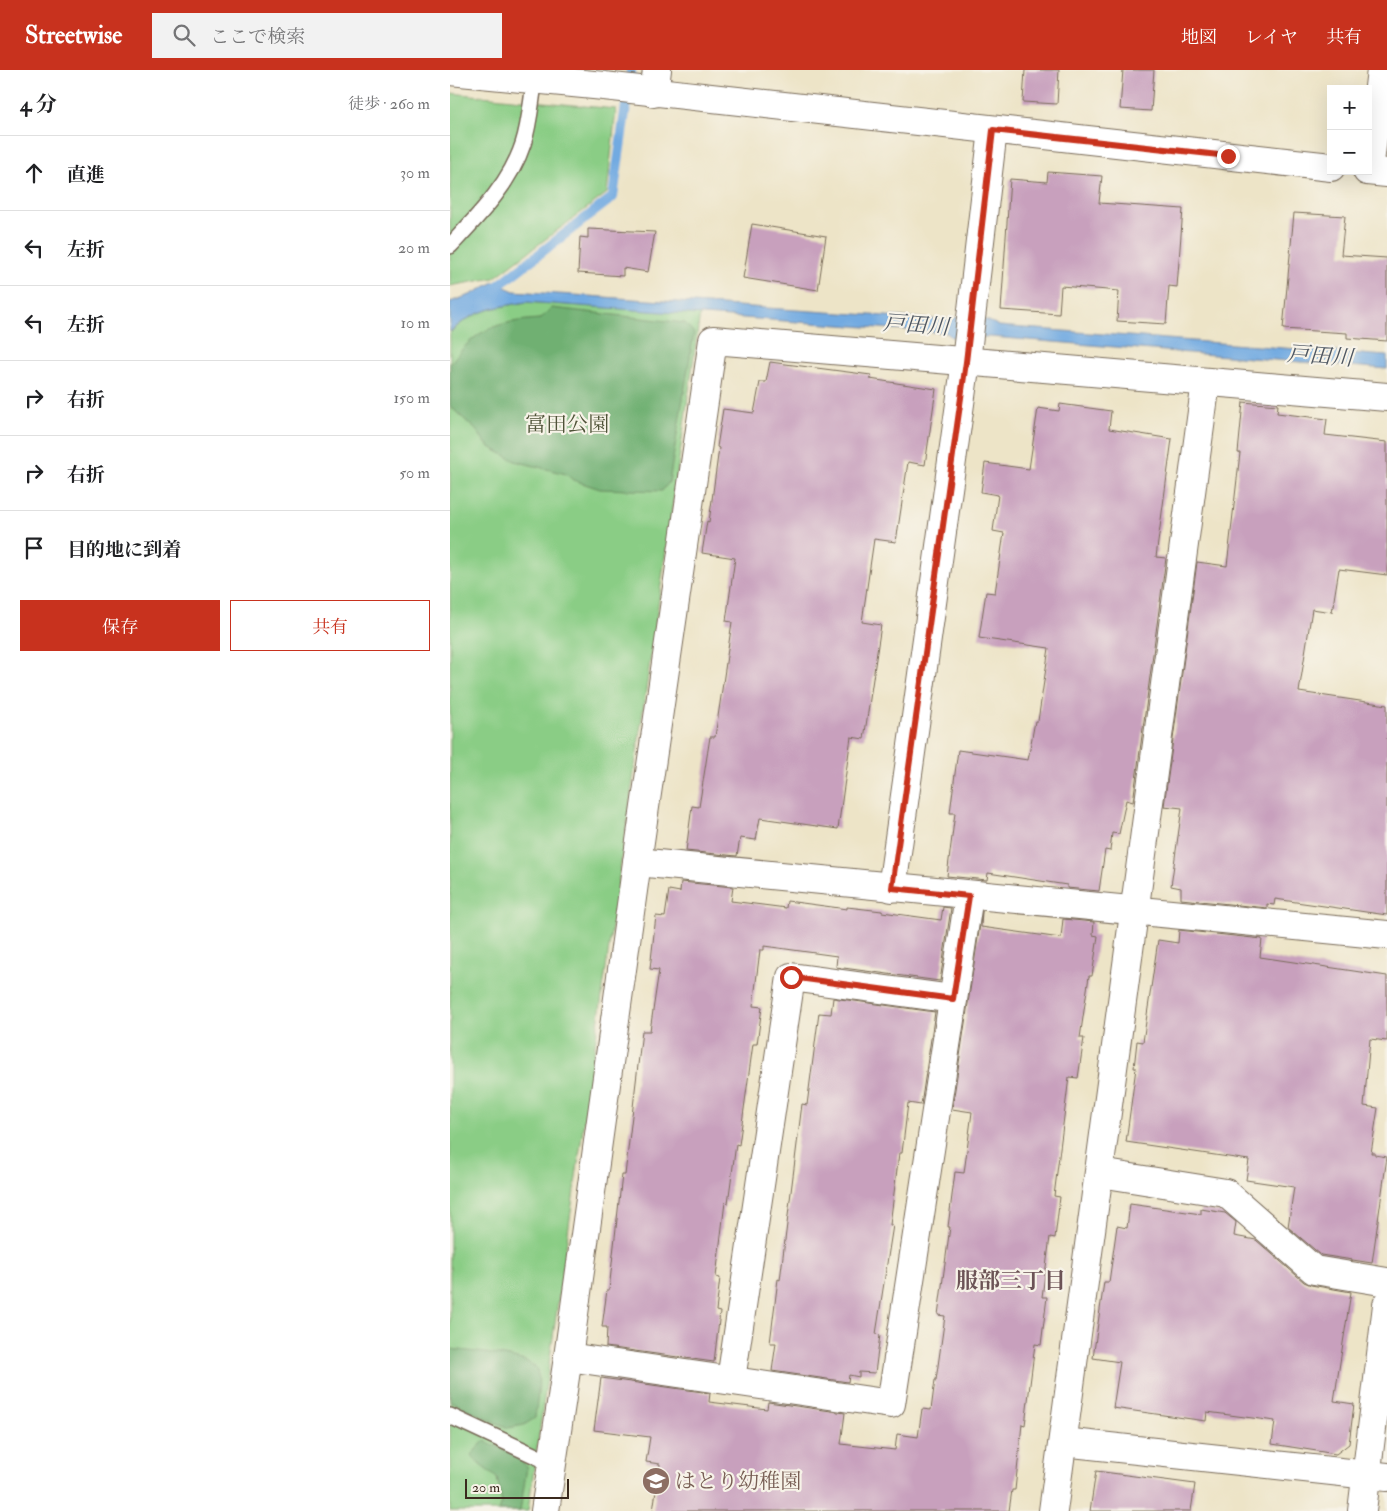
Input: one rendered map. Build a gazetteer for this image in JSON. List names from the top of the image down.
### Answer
{
  "districts": ["服部三丁目"],
  "water": ["戸田川"],
  "parks": ["富田公園"],
  "places": {
    "school or university": ["はとり幼稚園"]
  },
  "scale_bar": "20 m",
  "page": {
    "header": "Streetwise",
    "search": "ここで検索",
    "nav": ["地図", "レイヤ", "共有"],
    "heading": ["4 分", "徒歩 · 260 m"],
    "map_buttons": ["+", "−"],
    "list": [
      ["直進", "30 m"],
      ["左折", "20 m"],
      ["左折", "10 m"],
      ["右折", "150 m"],
      ["右折", "50 m"],
      "目的地に到着"
    ],
    "buttons": ["保存", "共有"],
    "scale": "20 m"
  }
}
